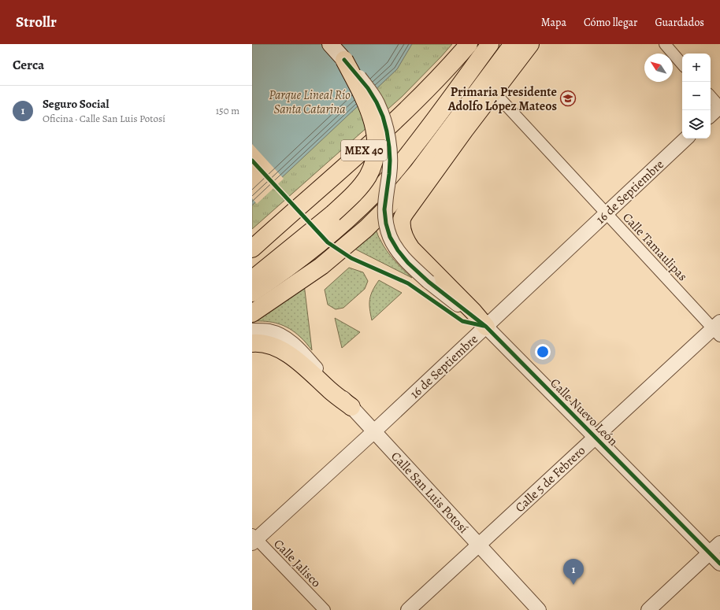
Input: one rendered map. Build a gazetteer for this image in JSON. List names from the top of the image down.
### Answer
{
  "streets": {
    "highway": ["MEX 40"],
    "street": [
      "16 de Septiembre",
      "Calle Tamaulipas",
      "Calle Nuevo León",
      "Calle 5 de Febrero",
      "Calle San Luis Potosí",
      "Calle Jalisco"
    ]
  },
  "crossings": [
    ["16 de Septiembre", "Calle Tamaulipas"],
    ["16 de Septiembre", "Calle Nuevo León"],
    ["16 de Septiembre", "Calle San Luis Potosí"],
    ["16 de Septiembre", "Calle Jalisco"],
    ["Calle Tamaulipas", "Calle 5 de Febrero"],
    ["Calle Nuevo León", "Calle 5 de Febrero"],
    ["Calle 5 de Febrero", "Calle San Luis Potosí"]
  ],
  "parks": ["Parque Lineal Río Santa Catarina"],
  "places": {
    "school or university": ["Primaria Presidente Adolfo López Mateos"]
  },
  "north": "top left",
  "page": {
    "header": "Strollr",
    "nav": ["Mapa", "Cómo llegar", "Guardados"],
    "heading": "Cerca",
    "map_buttons": ["+", "−"],
    "list": [
      {
        "mark": "1",
        "name": "Seguro Social",
        "note": "Oficina · Calle San Luis Potosí",
        "value": "150 m"
      }
    ],
    "pins": "1"
  }
}
